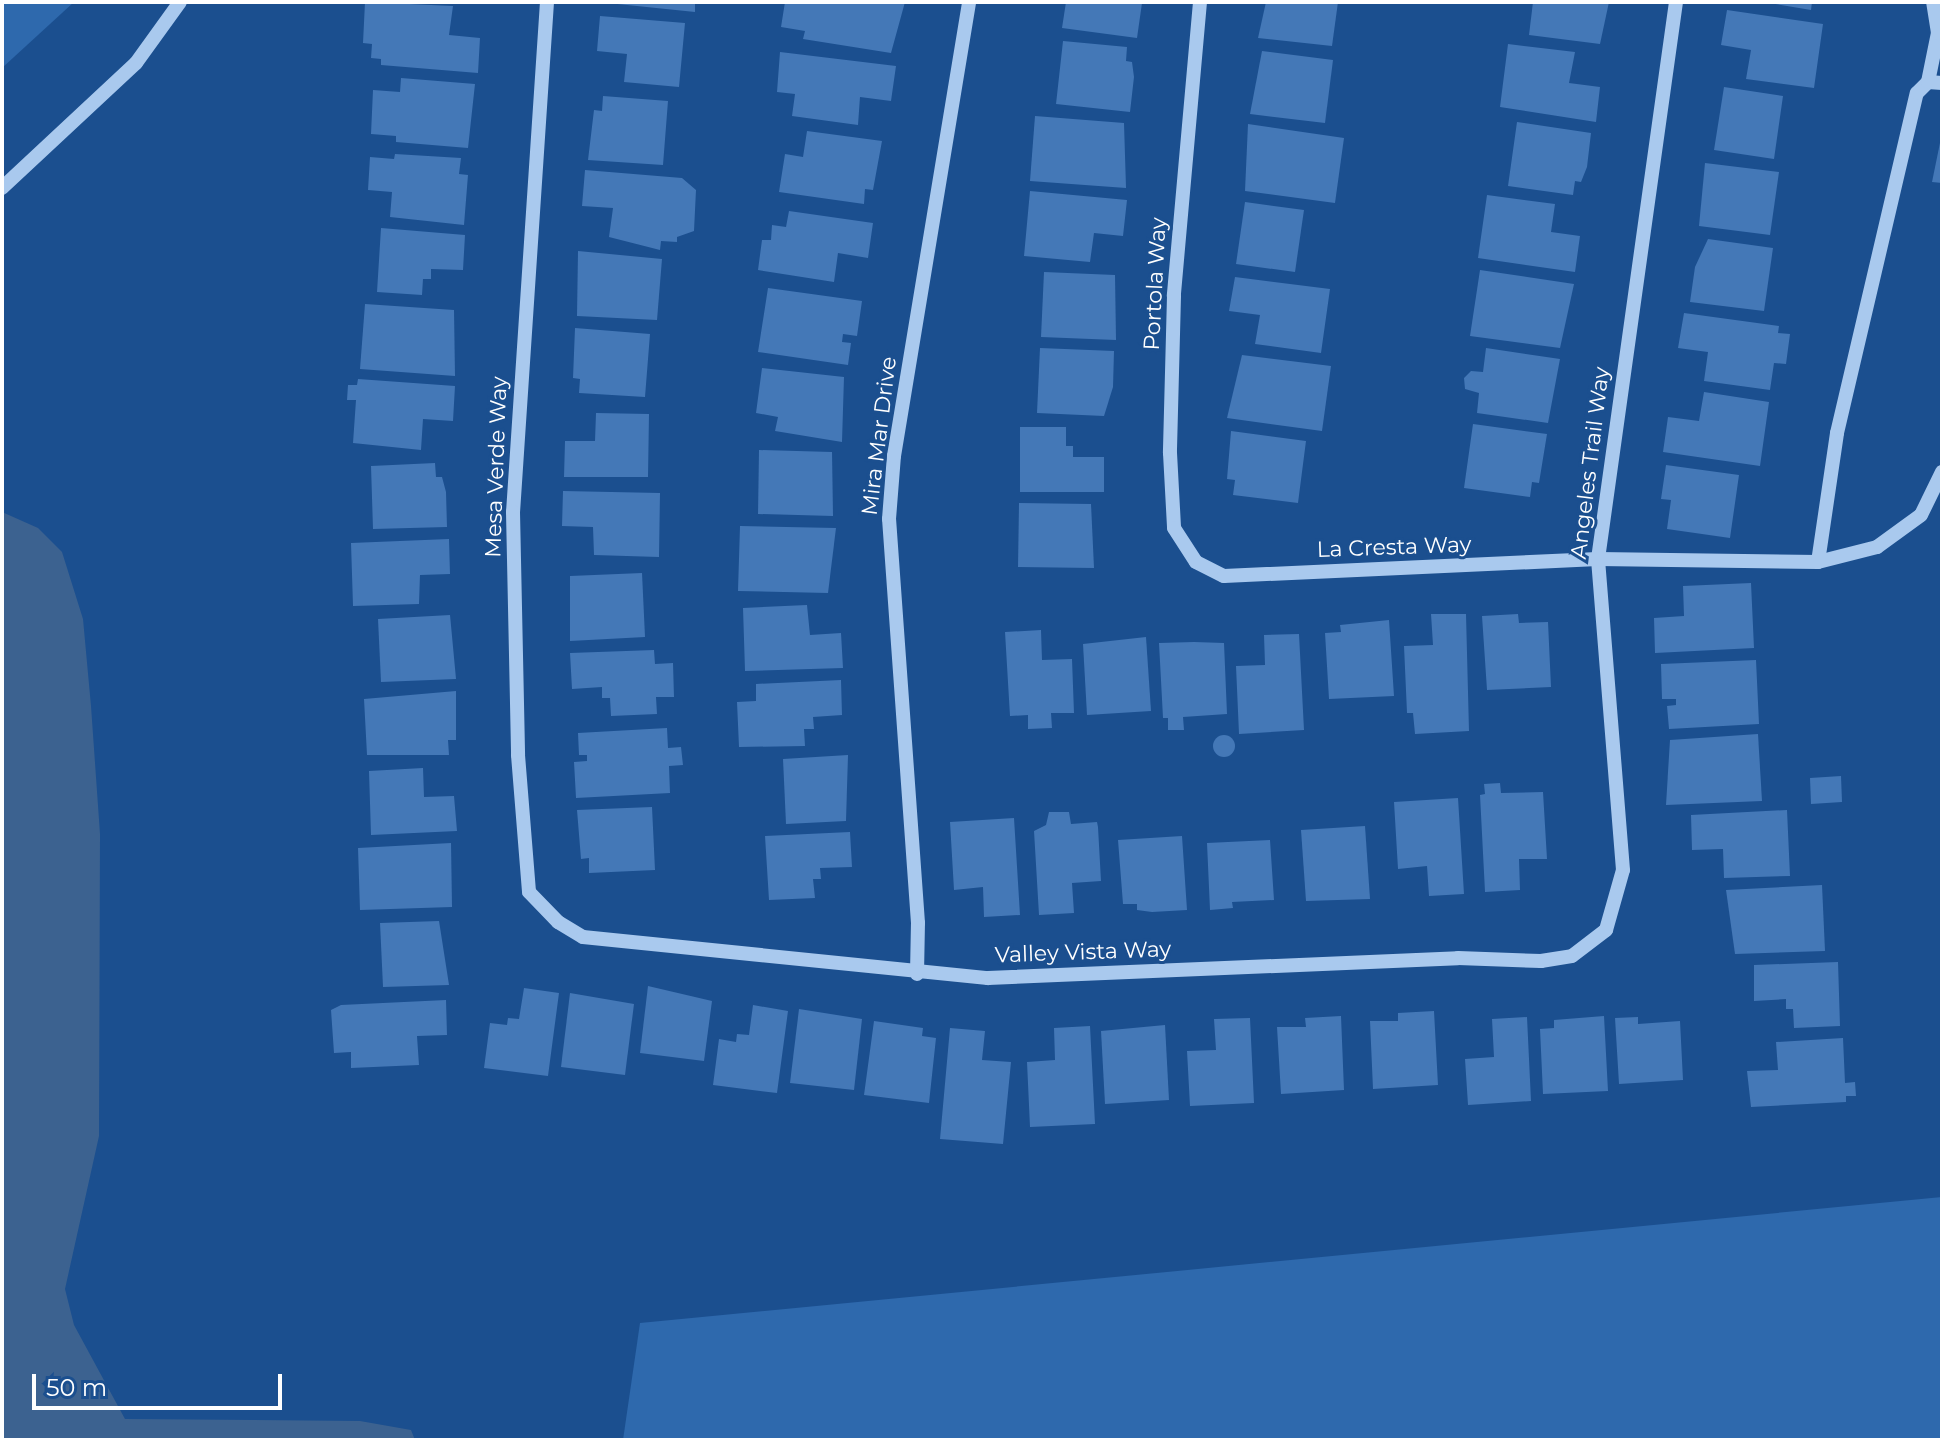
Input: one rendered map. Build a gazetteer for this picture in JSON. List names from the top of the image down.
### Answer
{
  "streets": {
    "street": [
      "Portola Way",
      "Mira Mar Drive",
      "Angeles Trail Way",
      "Mesa Verde Way",
      "La Cresta Way",
      "Valley Vista Way"
    ]
  },
  "crossings": [
    ["Portola Way", "La Cresta Way"],
    ["Mira Mar Drive", "Valley Vista Way"],
    ["Angeles Trail Way", "La Cresta Way"],
    ["Angeles Trail Way", "Valley Vista Way"],
    ["Mesa Verde Way", "Valley Vista Way"]
  ],
  "scale_bar": "50 m"
}
